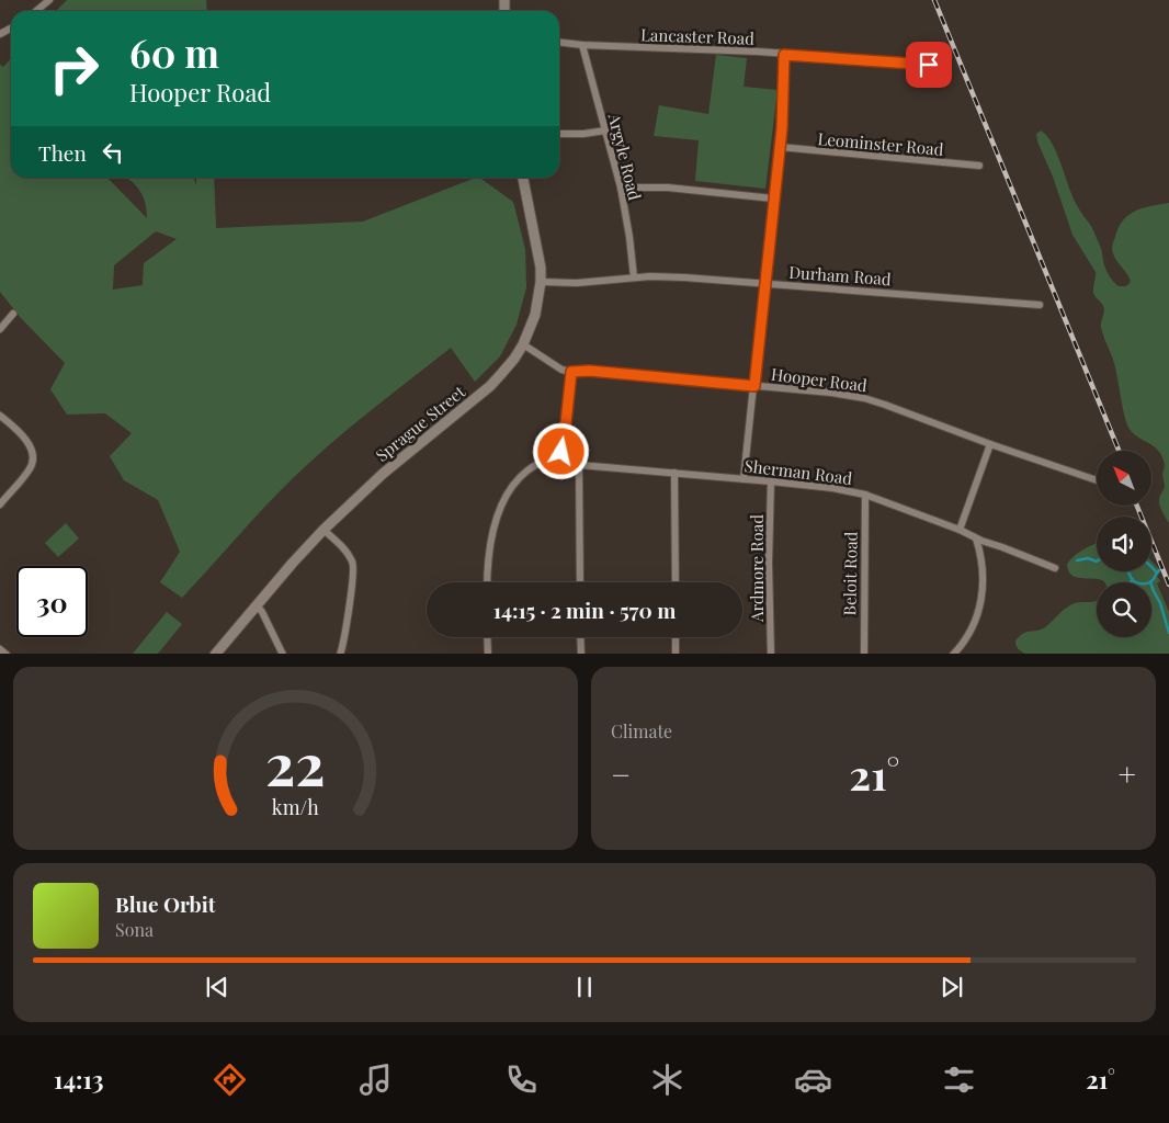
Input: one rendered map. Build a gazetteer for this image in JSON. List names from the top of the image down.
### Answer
{
  "streets": {
    "main road": ["Sprague Street"],
    "street": [
      "Lancaster Road",
      "Leominster Road",
      "Argyle Road",
      "Durham Road",
      "Hooper Road",
      "Sherman Road",
      "Ardmore Road",
      "Beloit Road"
    ]
  },
  "crossings": [
    ["Lancaster Road", "Argyle Road"],
    ["Argyle Road", "Durham Road"],
    ["Durham Road", "Sprague Street"],
    ["Hooper Road", "Sprague Street"],
    ["Sherman Road", "Ardmore Road"],
    ["Sherman Road", "Beloit Road"]
  ],
  "north": "top left",
  "page": {
    "turn": ["60 m", "Hooper Road"],
    "then": "Then",
    "limit": "30",
    "trip": "14:15 · 2 min · 570 m",
    "tile": "Climate",
    "heat": ["−", "21°", "+"],
    "song": ["Blue Orbit", "Sona"],
    "tabs": ["14:13", "21°"],
    "gauge": ["22", "km/h"]
  }
}
